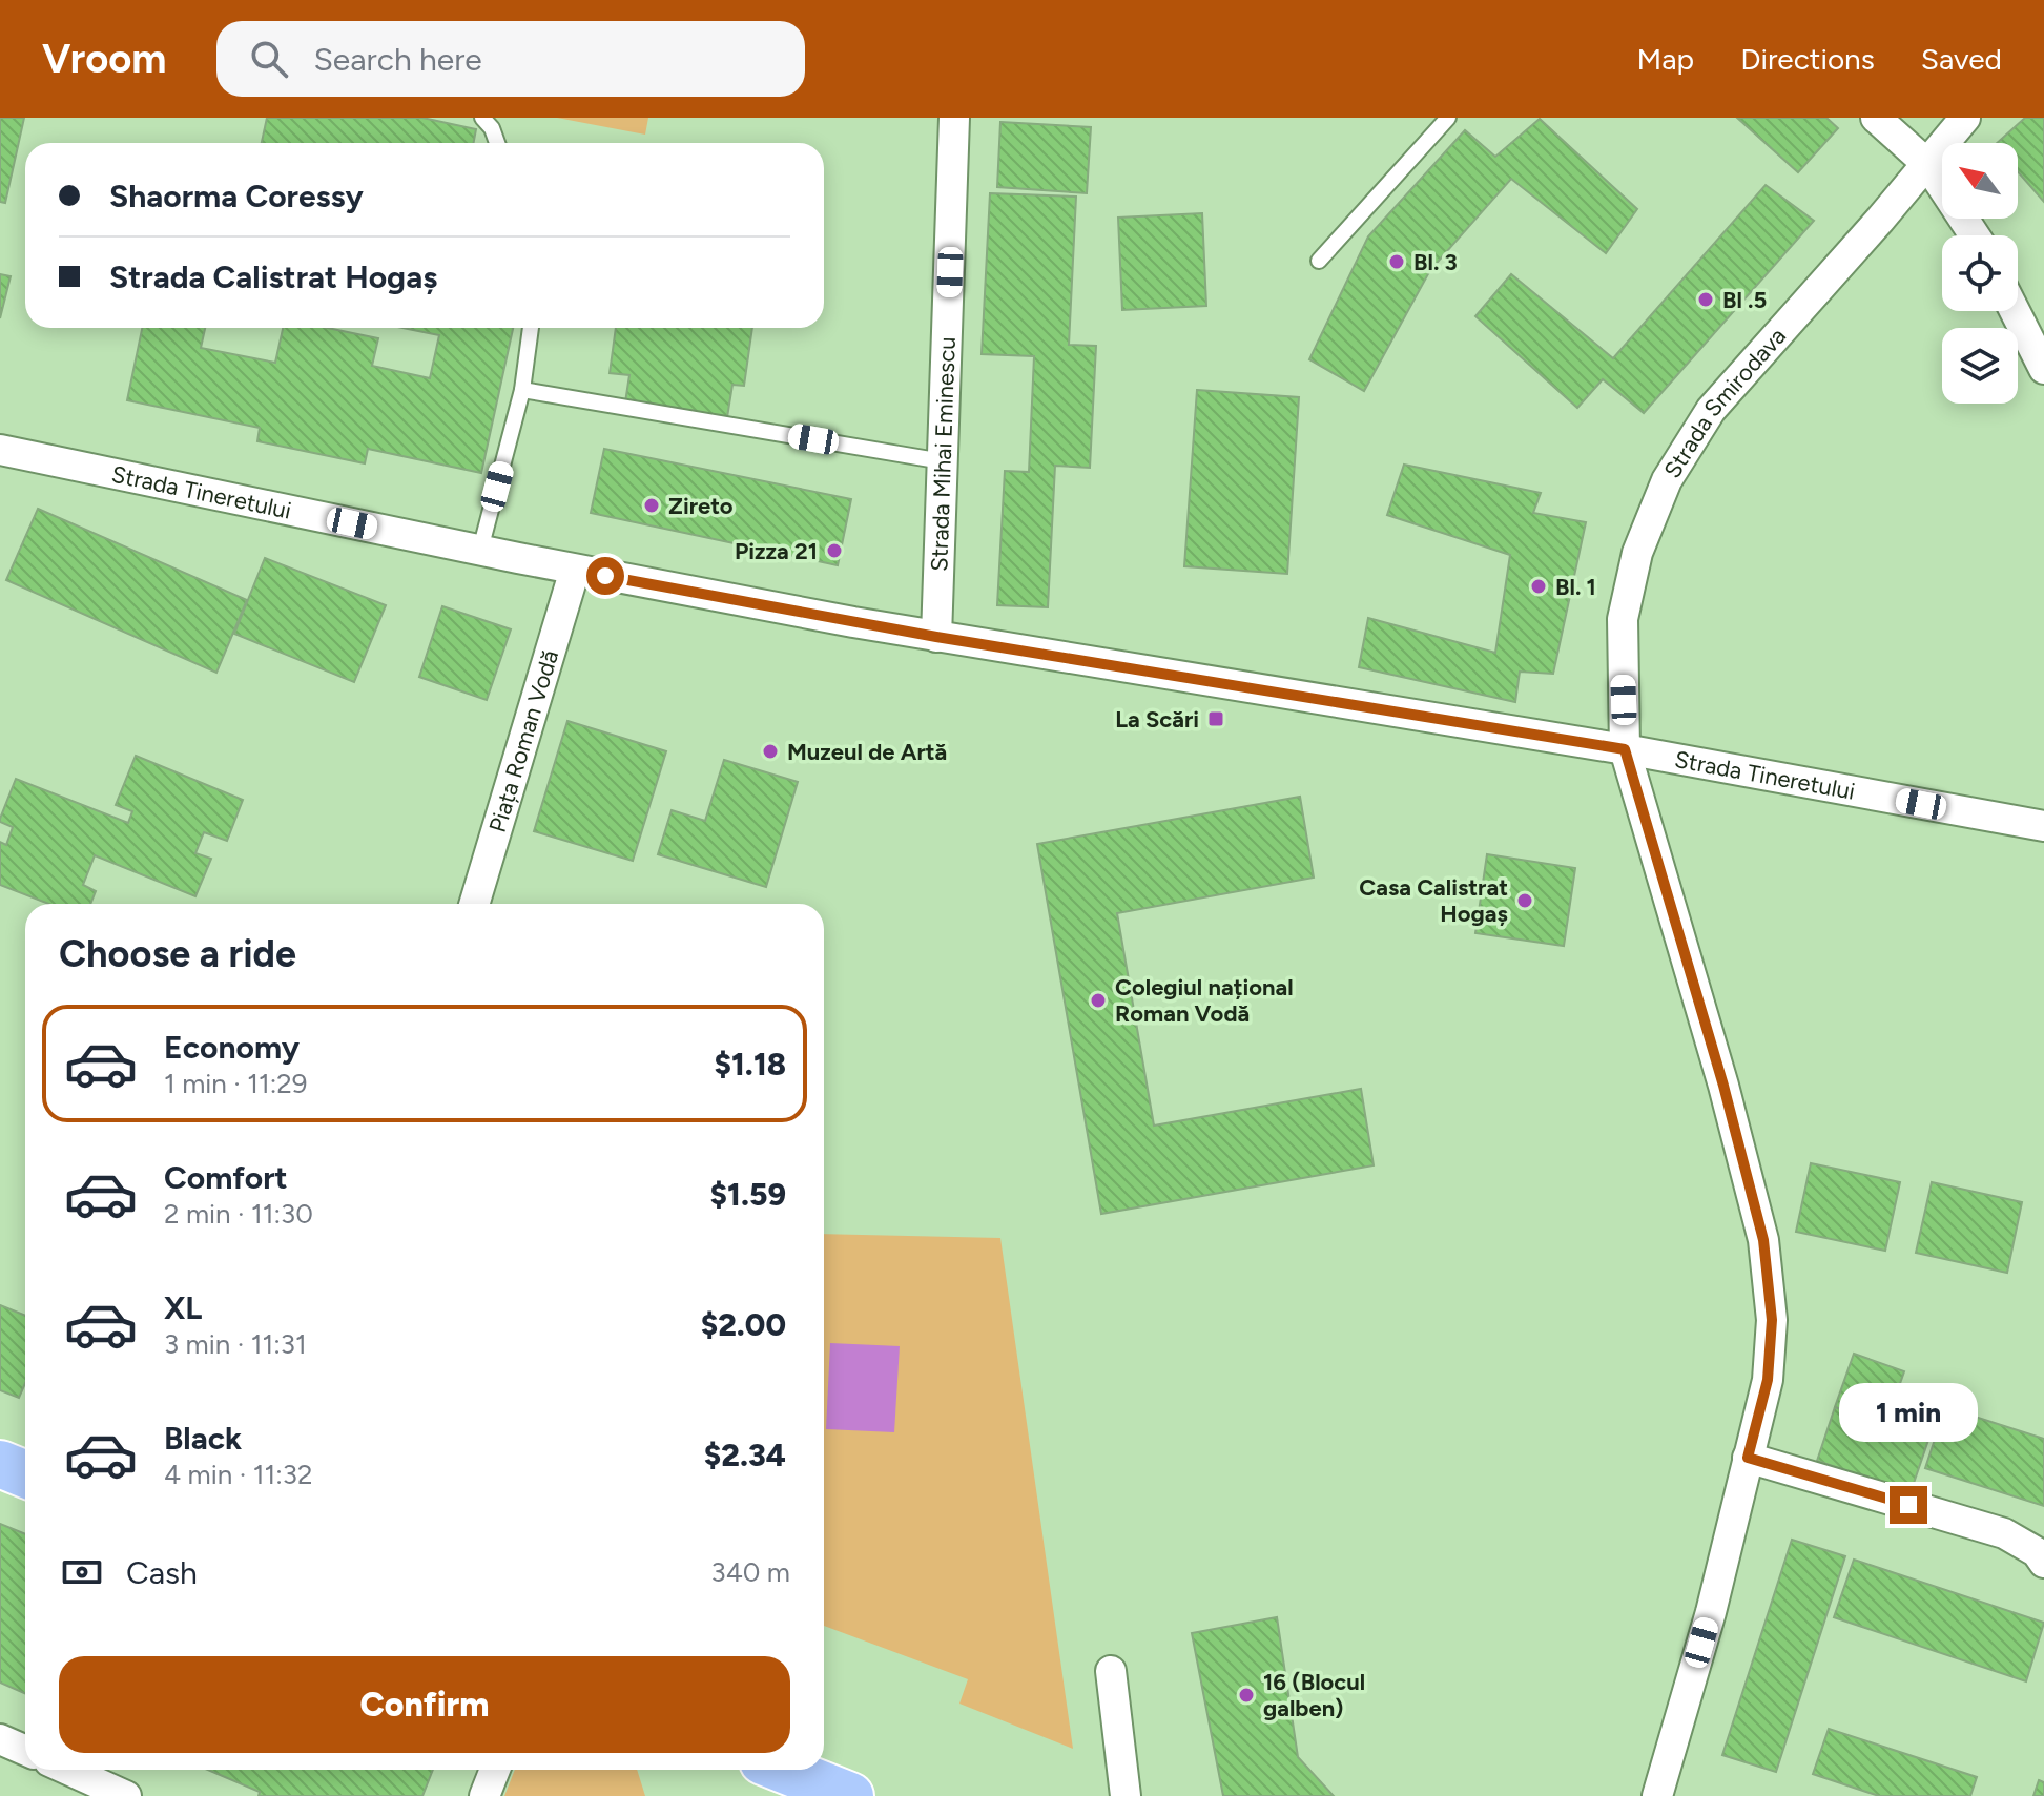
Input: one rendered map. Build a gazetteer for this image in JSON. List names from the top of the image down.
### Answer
{
  "streets": {
    "street": [
      "Strada Smirodava",
      "Strada Mihai Eminescu",
      "Strada Tineretului",
      "Piața Roman Vodă"
    ]
  },
  "crossings": [
    ["Strada Smirodava", "Strada Tineretului"],
    ["Strada Mihai Eminescu", "Strada Tineretului"],
    ["Strada Tineretului", "Piața Roman Vodă"]
  ],
  "places": {
    "other": [
      "Bl. 3",
      "Bl .5",
      "Zireto",
      "Pizza 21",
      "Bl. 1",
      "Muzeul de Artă",
      "Casa Calistrat Hogaș",
      "Colegiul național Roman Vodă",
      "16 (Blocul galben)"
    ],
    "transit": ["La Scări"]
  },
  "north": "top left",
  "page": {
    "header": "Vroom",
    "search": "Search here",
    "nav": ["Map", "Directions", "Saved"],
    "banner": ["Shaorma Coressy", "Strada Calistrat Hogaș"],
    "heading": "Choose a ride",
    "list": [
      {
        "name": "Economy",
        "note": "1 min · 11:29",
        "value": "$1.18"
      },
      {
        "name": "Comfort",
        "note": "2 min · 11:30",
        "value": "$1.59"
      },
      {
        "name": "XL",
        "note": "3 min · 11:31",
        "value": "$2.00"
      },
      {
        "name": "Black",
        "note": "4 min · 11:32",
        "value": "$2.34"
      }
    ],
    "bubble": "1 min",
    "pay": ["Cash", "340 m"],
    "buttons": "Confirm"
  }
}
